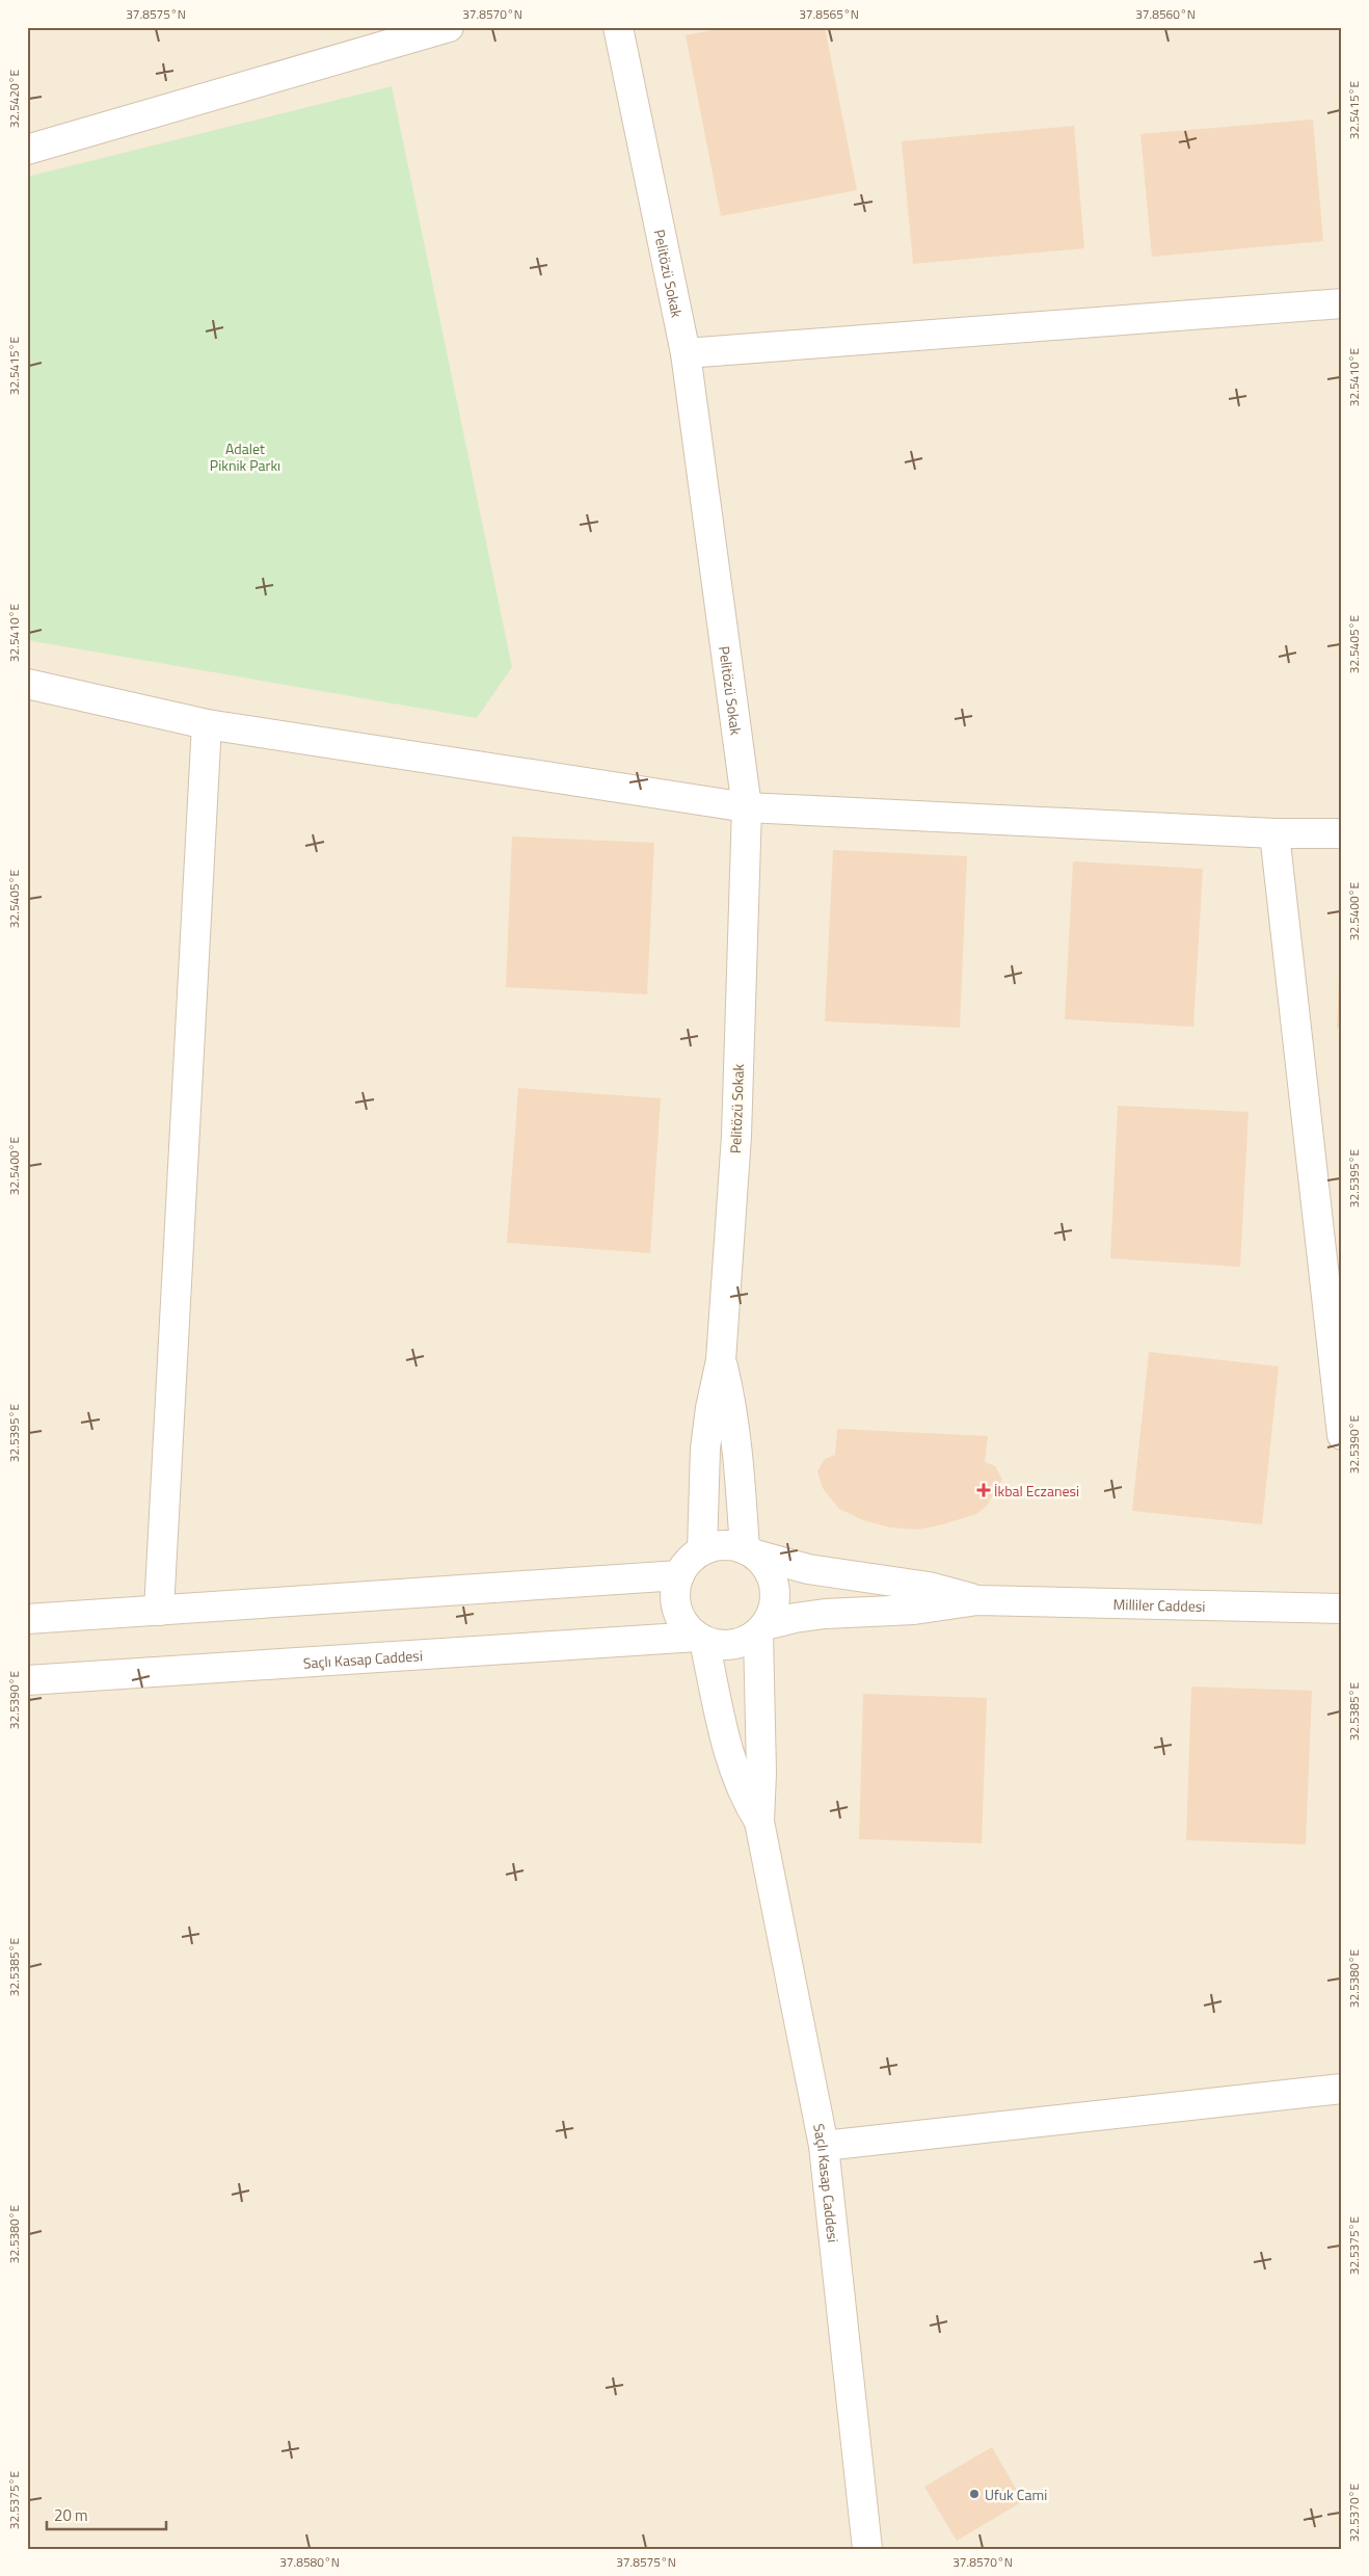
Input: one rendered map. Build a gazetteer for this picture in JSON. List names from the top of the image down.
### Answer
{
  "streets": {
    "street": ["Pelitözü Sokak", "Milliler Caddesi", "Saçlı Kasap Caddesi"]
  },
  "crossings": [
    ["Pelitözü Sokak", "Milliler Caddesi"],
    ["Pelitözü Sokak", "Saçlı Kasap Caddesi"],
    ["Milliler Caddesi", "Saçlı Kasap Caddesi"]
  ],
  "parks": ["Adalet Piknik Parkı"],
  "places": {
    "health": ["İkbal Eczanesi"],
    "other": ["Ufuk Cami"]
  },
  "scale_bar": "20 m",
  "coordinates": [
    "37.8575°N",
    "37.8570°N",
    "37.8565°N",
    "37.8560°N",
    "32.5420°E",
    "32.5415°E",
    "32.5410°E",
    "32.5405°E",
    "32.5400°E",
    "32.5395°E",
    "32.5390°E",
    "32.5385°E",
    "32.5380°E",
    "32.5375°E",
    "32.5370°E",
    "37.8580°N"
  ]
}
